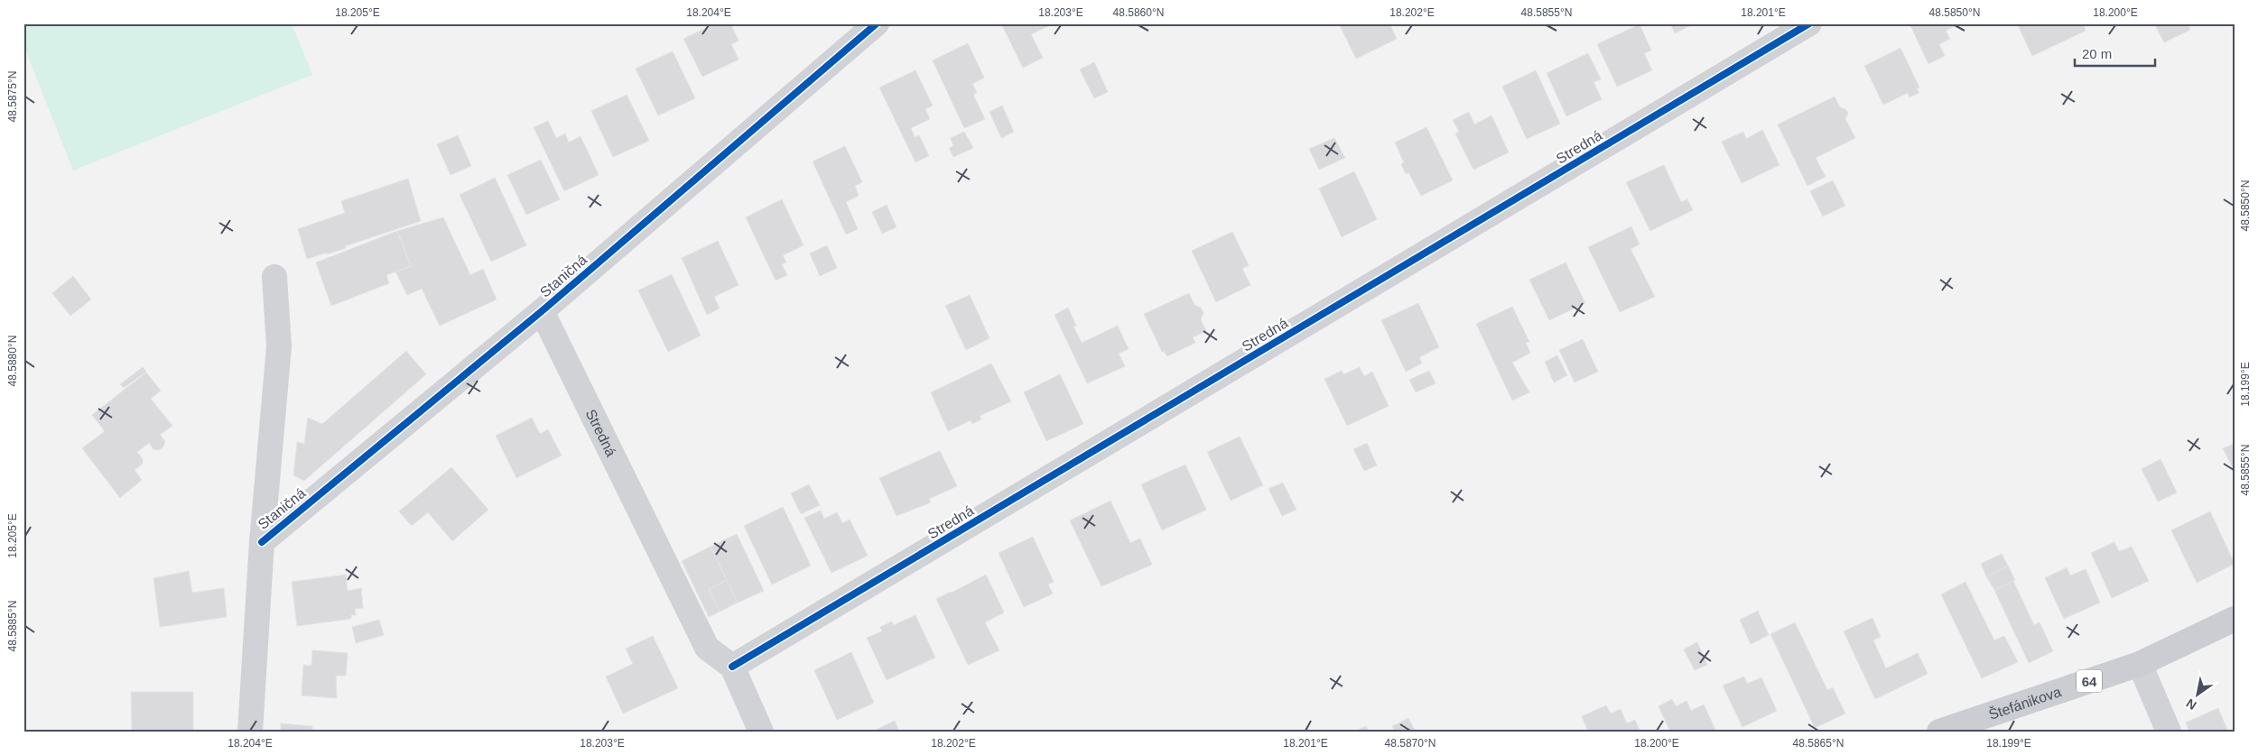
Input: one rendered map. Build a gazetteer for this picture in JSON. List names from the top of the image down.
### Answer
{
  "streets": {
    "main road": ["64", "Štefánikova"],
    "street": ["Stredná", "Staničná"]
  },
  "crossings": [
    ["Stredná", "Staničná"]
  ],
  "scale_bar": "20 m",
  "north": "bottom left",
  "coordinates": [
    "18.205°E",
    "18.204°E",
    "18.203°E",
    "48.5860°N",
    "18.202°E",
    "48.5855°N",
    "18.201°E",
    "48.5850°N",
    "18.200°E",
    "48.5875°N",
    "48.5880°N",
    "18.199°E",
    "48.5885°N",
    "48.5870°N",
    "48.5865°N"
  ]
}
